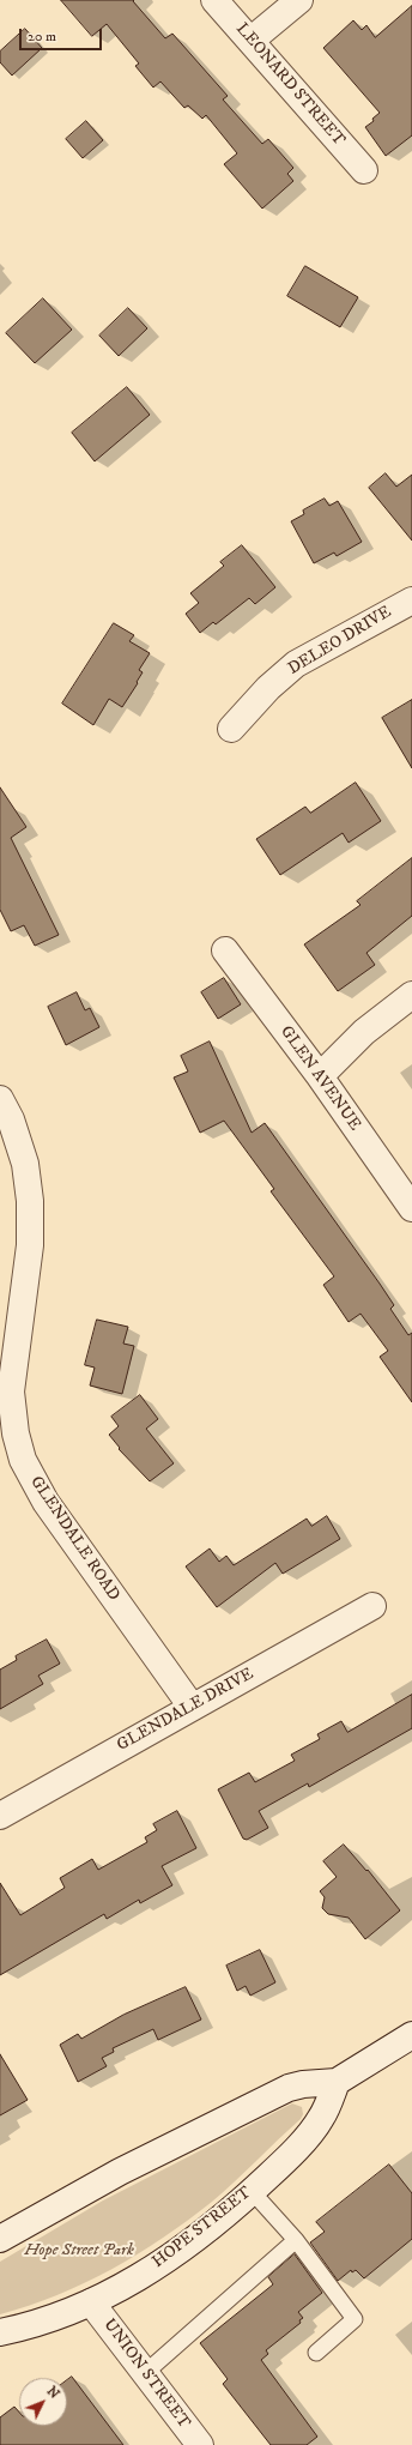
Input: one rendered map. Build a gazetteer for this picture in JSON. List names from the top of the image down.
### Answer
{
  "streets": {
    "street": [
      "LEONARD STREET",
      "DELEO DRIVE",
      "GLEN AVENUE",
      "GLENDALE ROAD",
      "GLENDALE DRIVE",
      "HOPE STREET",
      "UNION STREET"
    ]
  },
  "crossings": [
    ["GLENDALE ROAD", "GLENDALE DRIVE"],
    ["HOPE STREET", "UNION STREET"]
  ],
  "parks": ["Hope Street Park"],
  "scale_bar": "20 m",
  "north": "top right"
}
